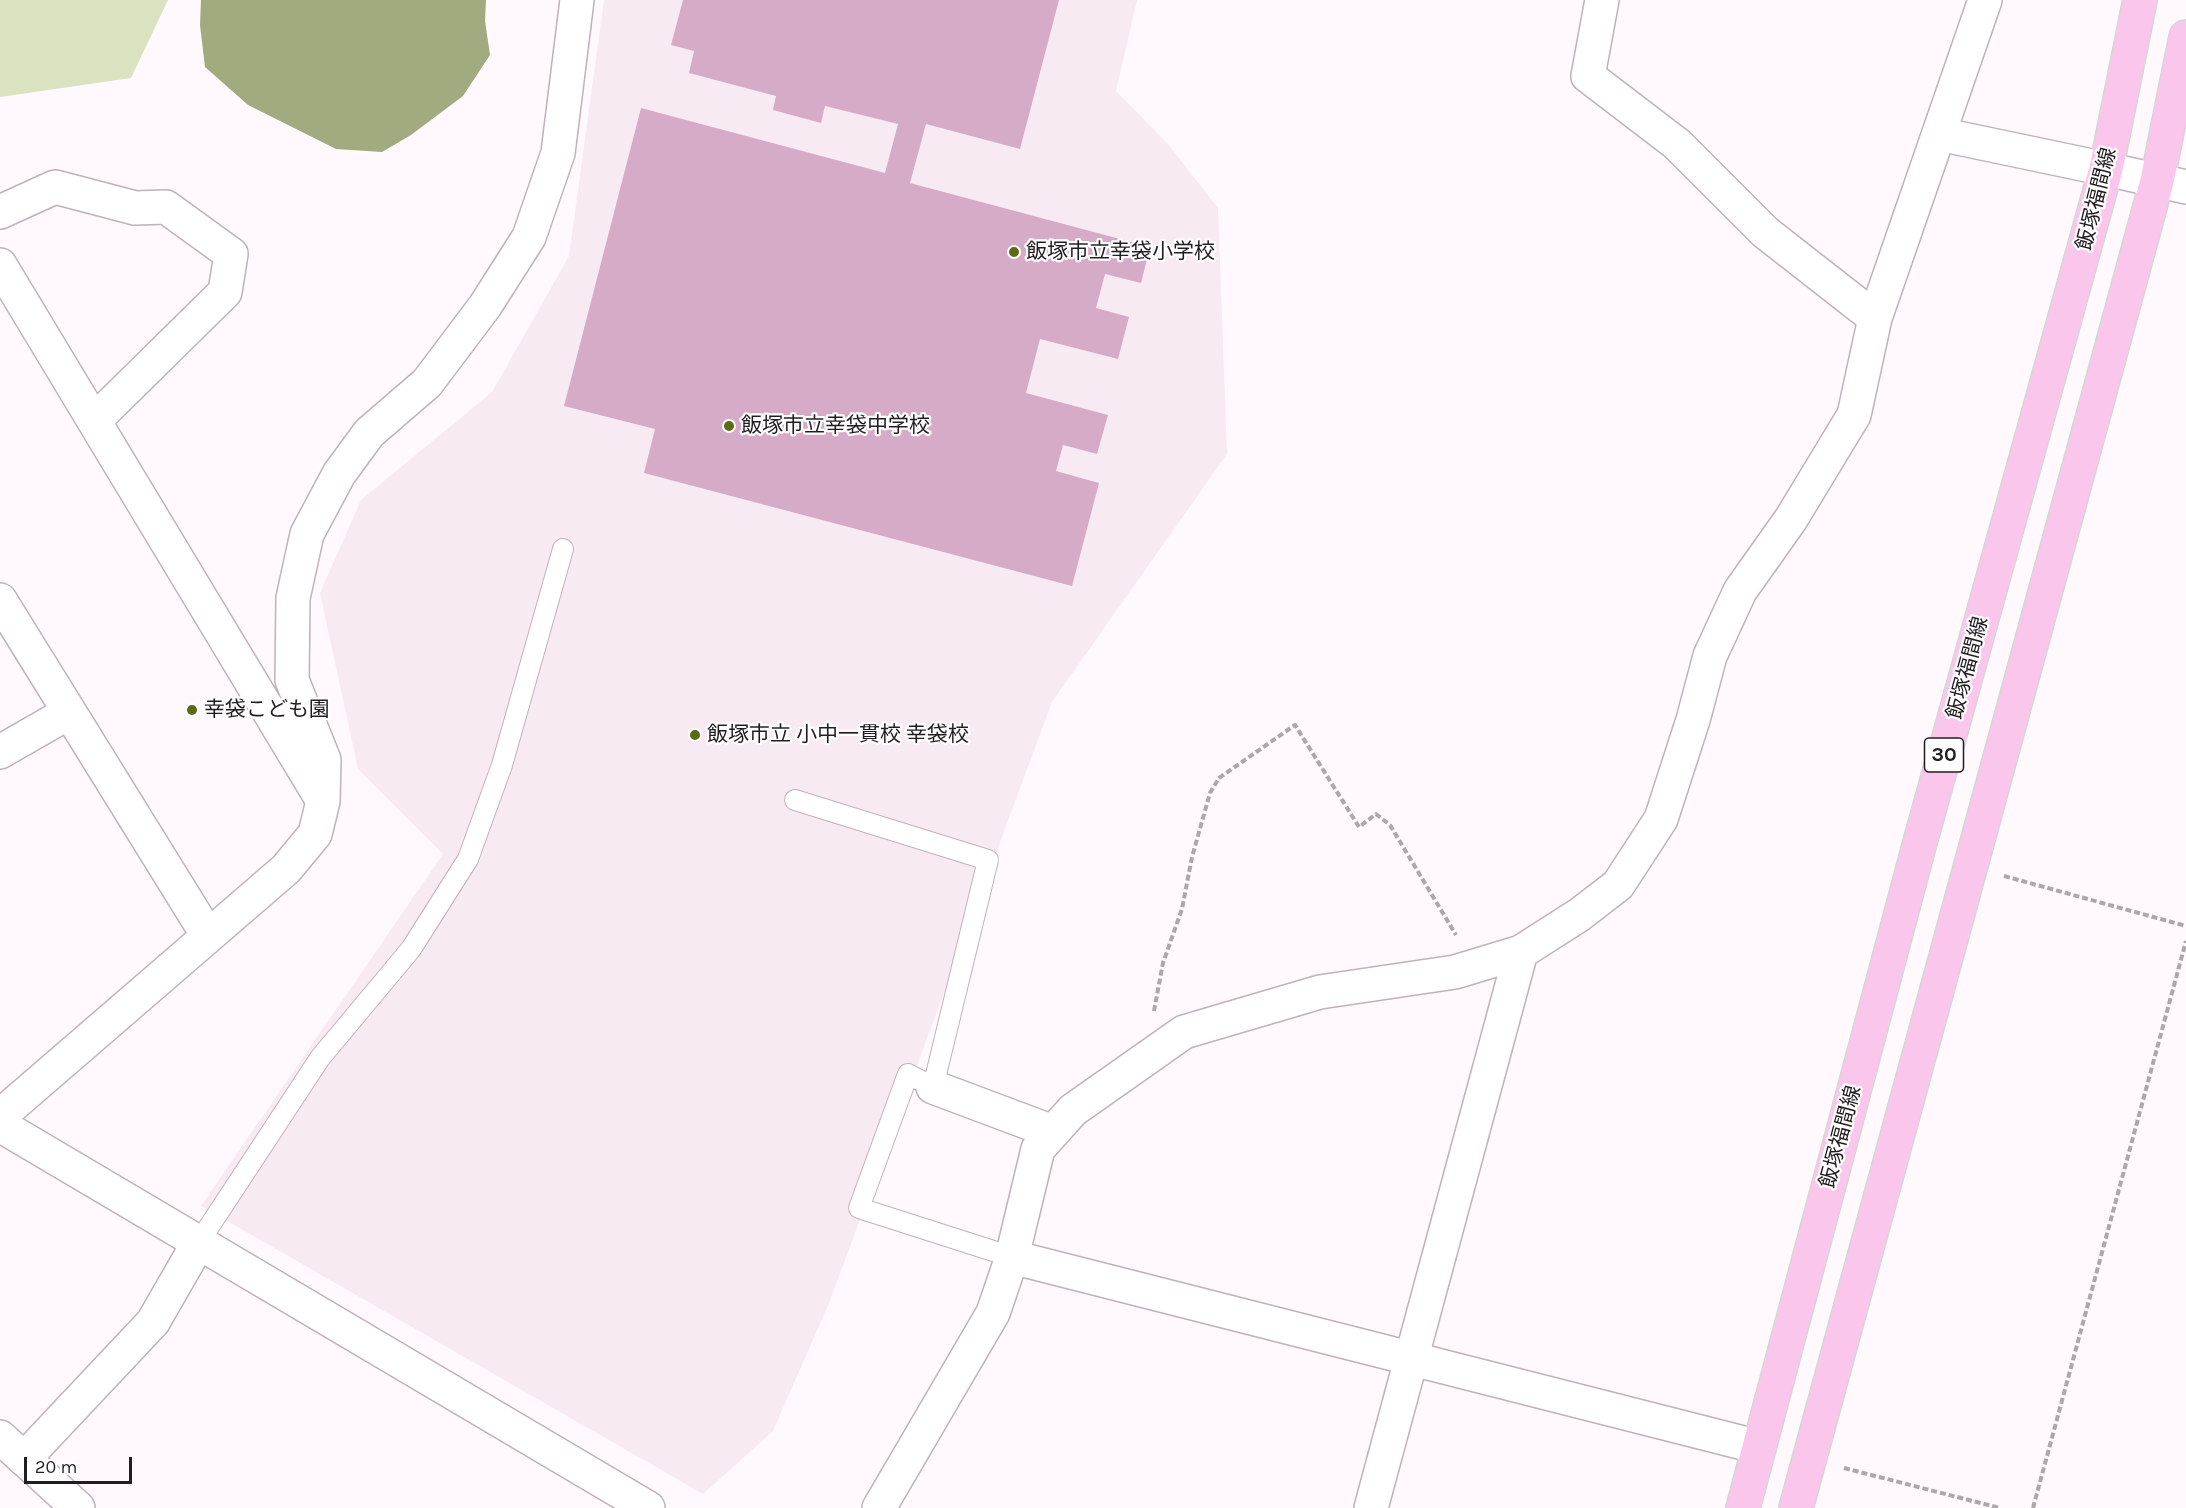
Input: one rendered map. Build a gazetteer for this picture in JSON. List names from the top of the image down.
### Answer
{
  "streets": {
    "main road": ["飯塚福間線", "30"]
  },
  "places": [
    "飯塚市立幸袋小学校",
    "飯塚市立幸袋中学校",
    "幸袋こども園",
    "飯塚市立 小中一貫校 幸袋校"
  ],
  "scale_bar": "20 m"
}
